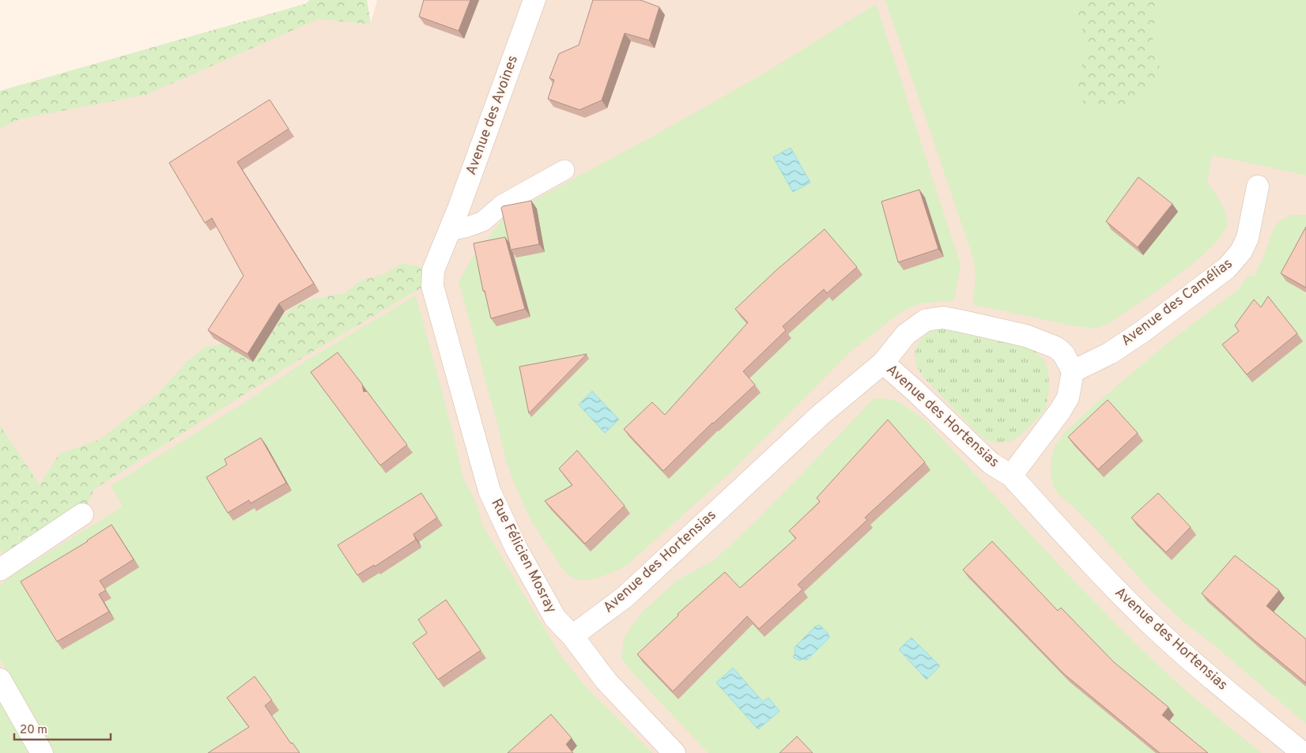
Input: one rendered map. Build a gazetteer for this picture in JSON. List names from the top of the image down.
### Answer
{
  "streets": {
    "street": [
      "Avenue des Avoines",
      "Avenue des Camélias",
      "Avenue des Hortensias",
      "Rue Félicien Mosray"
    ]
  },
  "crossings": [
    ["Avenue des Avoines", "Rue Félicien Mosray"],
    ["Avenue des Hortensias", "Rue Félicien Mosray"]
  ],
  "scale_bar": "20 m"
}
